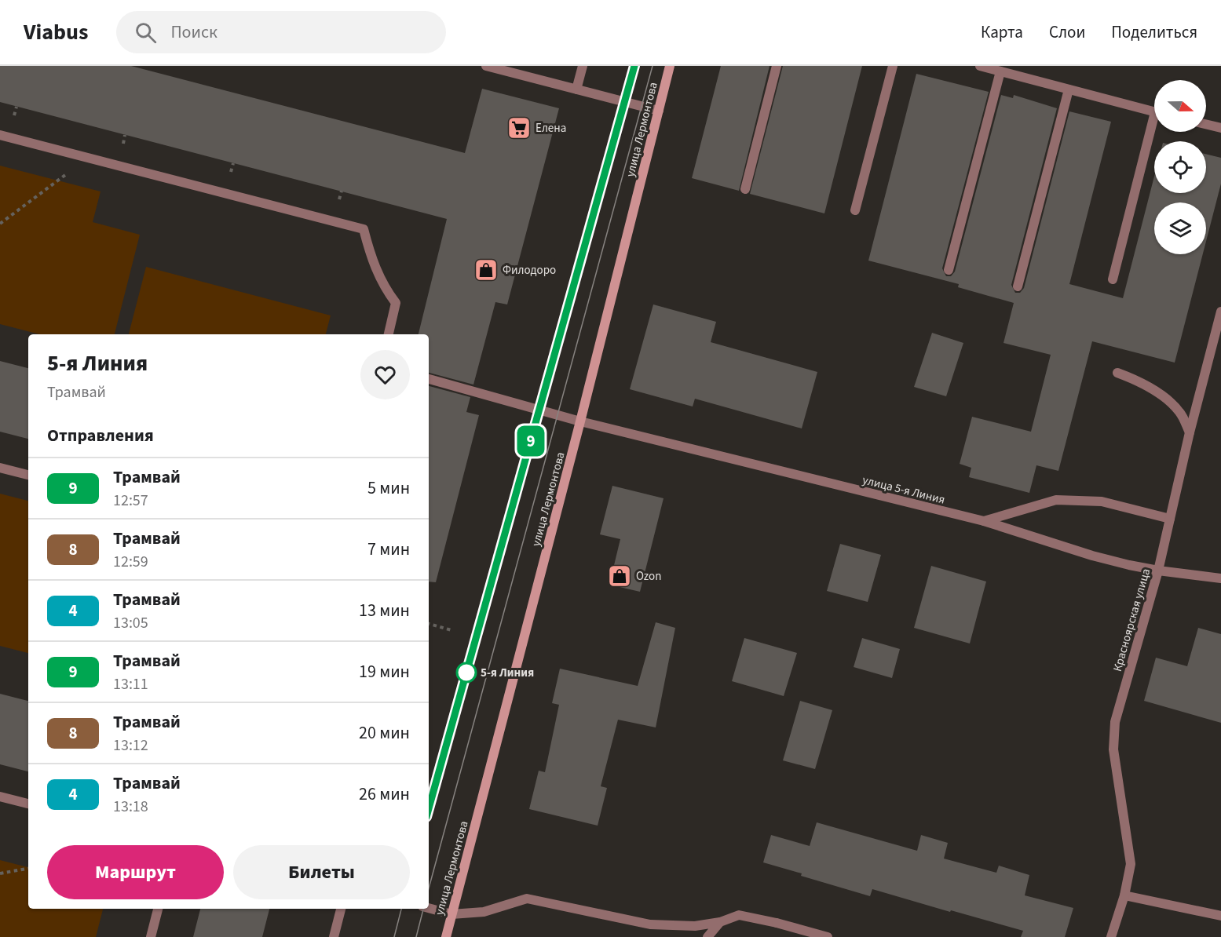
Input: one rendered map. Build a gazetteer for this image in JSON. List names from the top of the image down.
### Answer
{
  "streets": {
    "main road": ["улица Лермонтова"],
    "street": ["улица 5-я Линия", "Красноярская улица"]
  },
  "crossings": [
    ["улица Лермонтова", "улица 5-я Линия"],
    ["улица 5-я Линия", "Красноярская улица"]
  ],
  "places": {
    "supermarket": ["Елена"],
    "shop": ["Филодоро", "Ozon"],
    "other": ["5-я Линия"]
  },
  "lines": ["tram line 9"],
  "north": "right",
  "page": {
    "header": "Viabus",
    "search": "Поиск",
    "nav": ["Карта", "Слои", "Поделиться"],
    "on_map": "9",
    "heading": [
      ["5-я Линия", "Трамвай"],
      "Отправления"
    ],
    "list": [
      {
        "mark": "9",
        "name": "Трамвай",
        "note": "12:57",
        "value": "5 мин"
      },
      {
        "mark": "8",
        "name": "Трамвай",
        "note": "12:59",
        "value": "7 мин"
      },
      {
        "mark": "4",
        "name": "Трамвай",
        "note": "13:05",
        "value": "13 мин"
      },
      {
        "mark": "9",
        "name": "Трамвай",
        "note": "13:11",
        "value": "19 мин"
      },
      {
        "mark": "8",
        "name": "Трамвай",
        "note": "13:12",
        "value": "20 мин"
      },
      {
        "mark": "4",
        "name": "Трамвай",
        "note": "13:18",
        "value": "26 мин"
      }
    ],
    "buttons": ["Маршрут", "Билеты"]
  }
}
